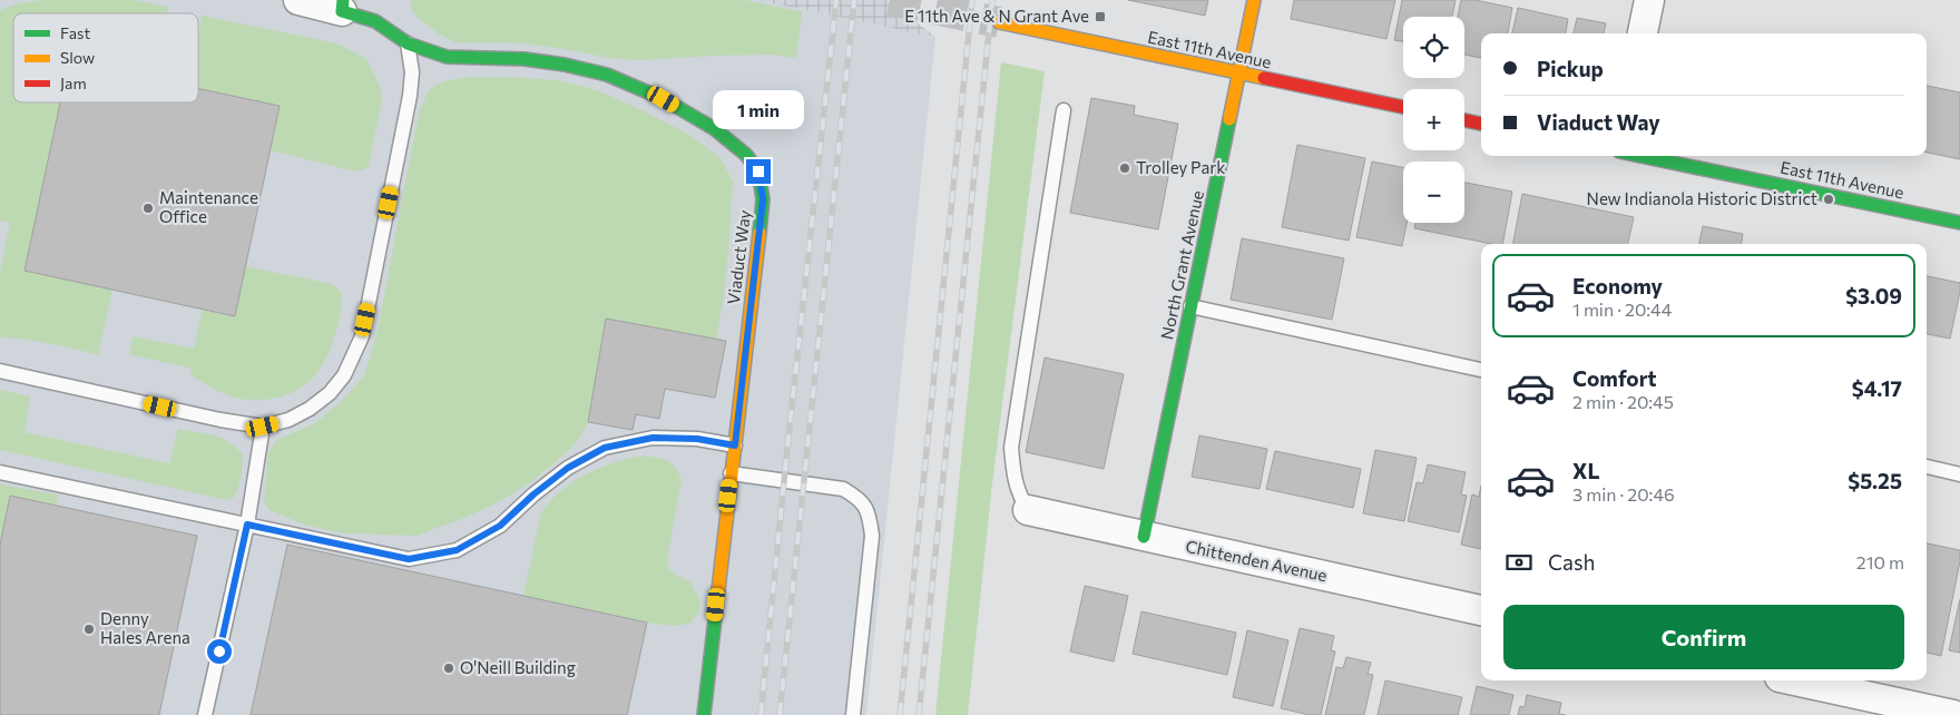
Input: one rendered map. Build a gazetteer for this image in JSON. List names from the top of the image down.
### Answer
{
  "streets": {
    "street": [
      "East 11th Avenue",
      "Viaduct Way",
      "North Grant Avenue",
      "Chittenden Avenue"
    ]
  },
  "crossings": [
    ["East 11th Avenue", "North Grant Avenue"],
    ["North Grant Avenue", "Chittenden Avenue"]
  ],
  "places": {
    "transit": ["E 11th Ave & N Grant Ave"],
    "other": [
      "Trolley Park",
      "New Indianola Historic District",
      "Maintenance Office",
      "Denny Hales Arena",
      "O'Neill Building"
    ]
  },
  "legend": ["Fast", "Slow", "Jam"],
  "page": {
    "map_buttons": ["+", "−"],
    "banner": ["Pickup", "Viaduct Way"],
    "bubble": "1 min",
    "list": [
      {
        "name": "Economy",
        "note": "1 min · 20:44",
        "value": "$3.09"
      },
      {
        "name": "Comfort",
        "note": "2 min · 20:45",
        "value": "$4.17"
      },
      {
        "name": "XL",
        "note": "3 min · 20:46",
        "value": "$5.25"
      }
    ],
    "pay": ["Cash", "210 m"],
    "buttons": "Confirm"
  }
}
